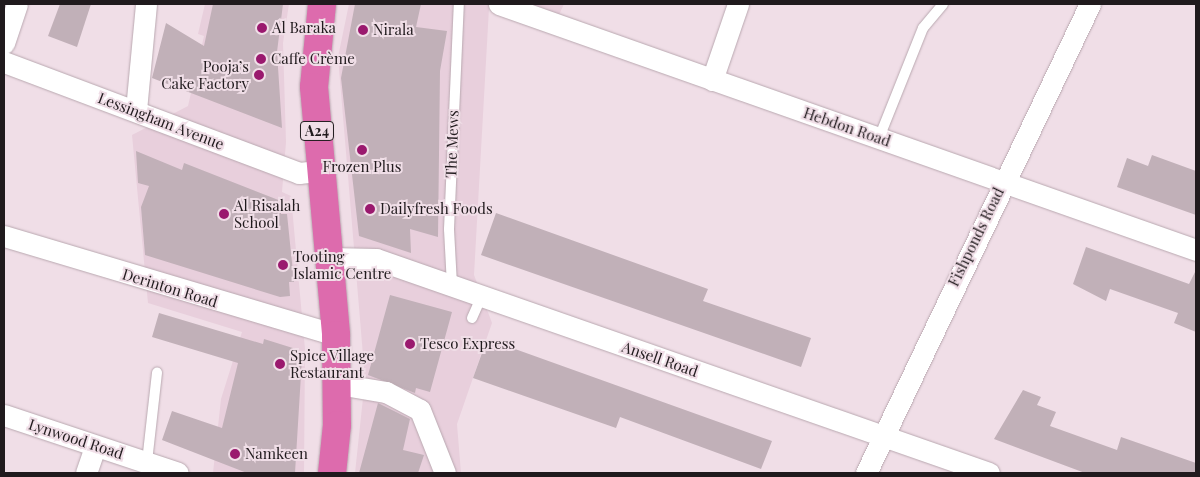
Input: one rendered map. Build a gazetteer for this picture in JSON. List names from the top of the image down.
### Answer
{
  "streets": {
    "highway": ["A24"],
    "street": [
      "Lessingham Avenue",
      "Hebdon Road",
      "Fishponds Road",
      "Derinton Road",
      "Ansell Road",
      "Lynwood Road"
    ],
    "lane": ["The Mews"]
  },
  "crossings": [
    ["Lessingham Avenue", "A24"],
    ["Hebdon Road", "Fishponds Road"],
    ["A24", "Derinton Road"],
    ["A24", "Ansell Road"],
    ["The Mews", "Ansell Road"],
    ["Fishponds Road", "Ansell Road"]
  ],
  "places": [
    "Al Baraka",
    "Nirala",
    "Caffe Crème",
    "Pooja’s Cake Factory",
    "Frozen Plus",
    "Dailyfresh Foods",
    "Al Risalah School",
    "Tooting Islamic Centre",
    "Tesco Express",
    "Spice Village Restaurant",
    "Namkeen"
  ]
}
